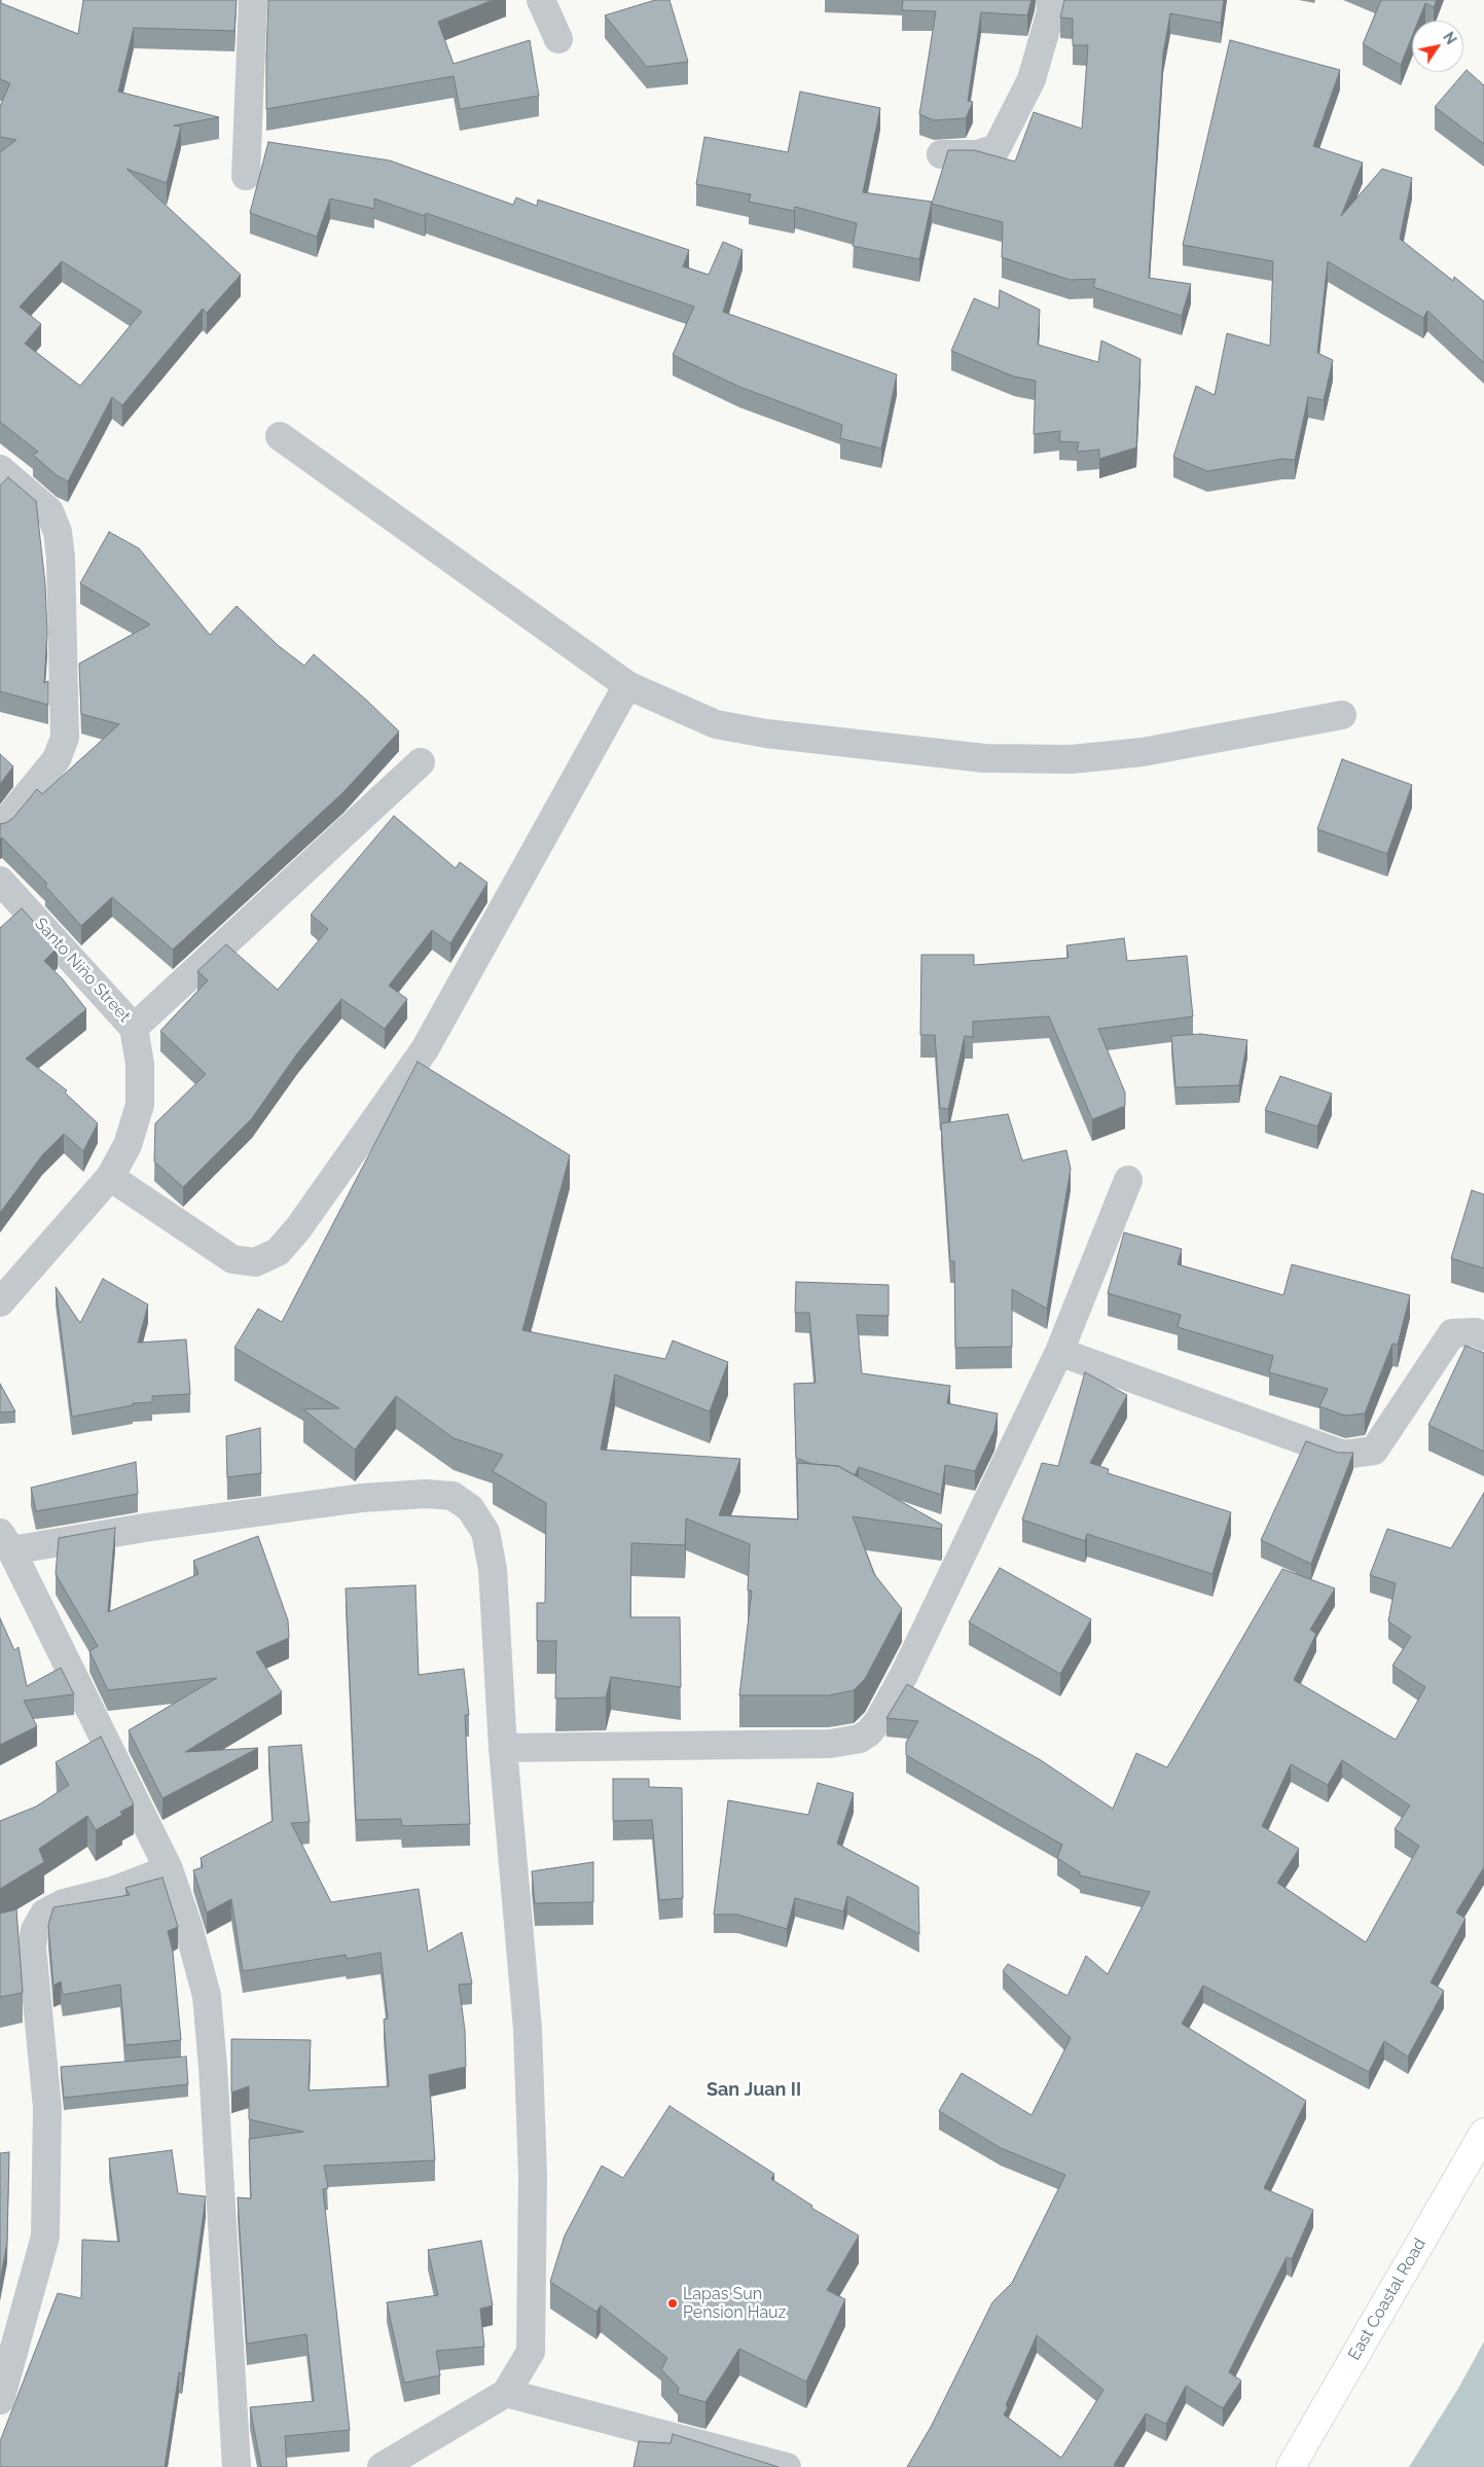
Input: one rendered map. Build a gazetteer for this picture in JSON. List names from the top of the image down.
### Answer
{
  "streets": {
    "main road": ["East Coastal Road"],
    "street": ["Santo Niño Street"]
  },
  "districts": ["San Juan II"],
  "places": ["Lapas Sun Pension Hauz"],
  "north": "top right"
}
